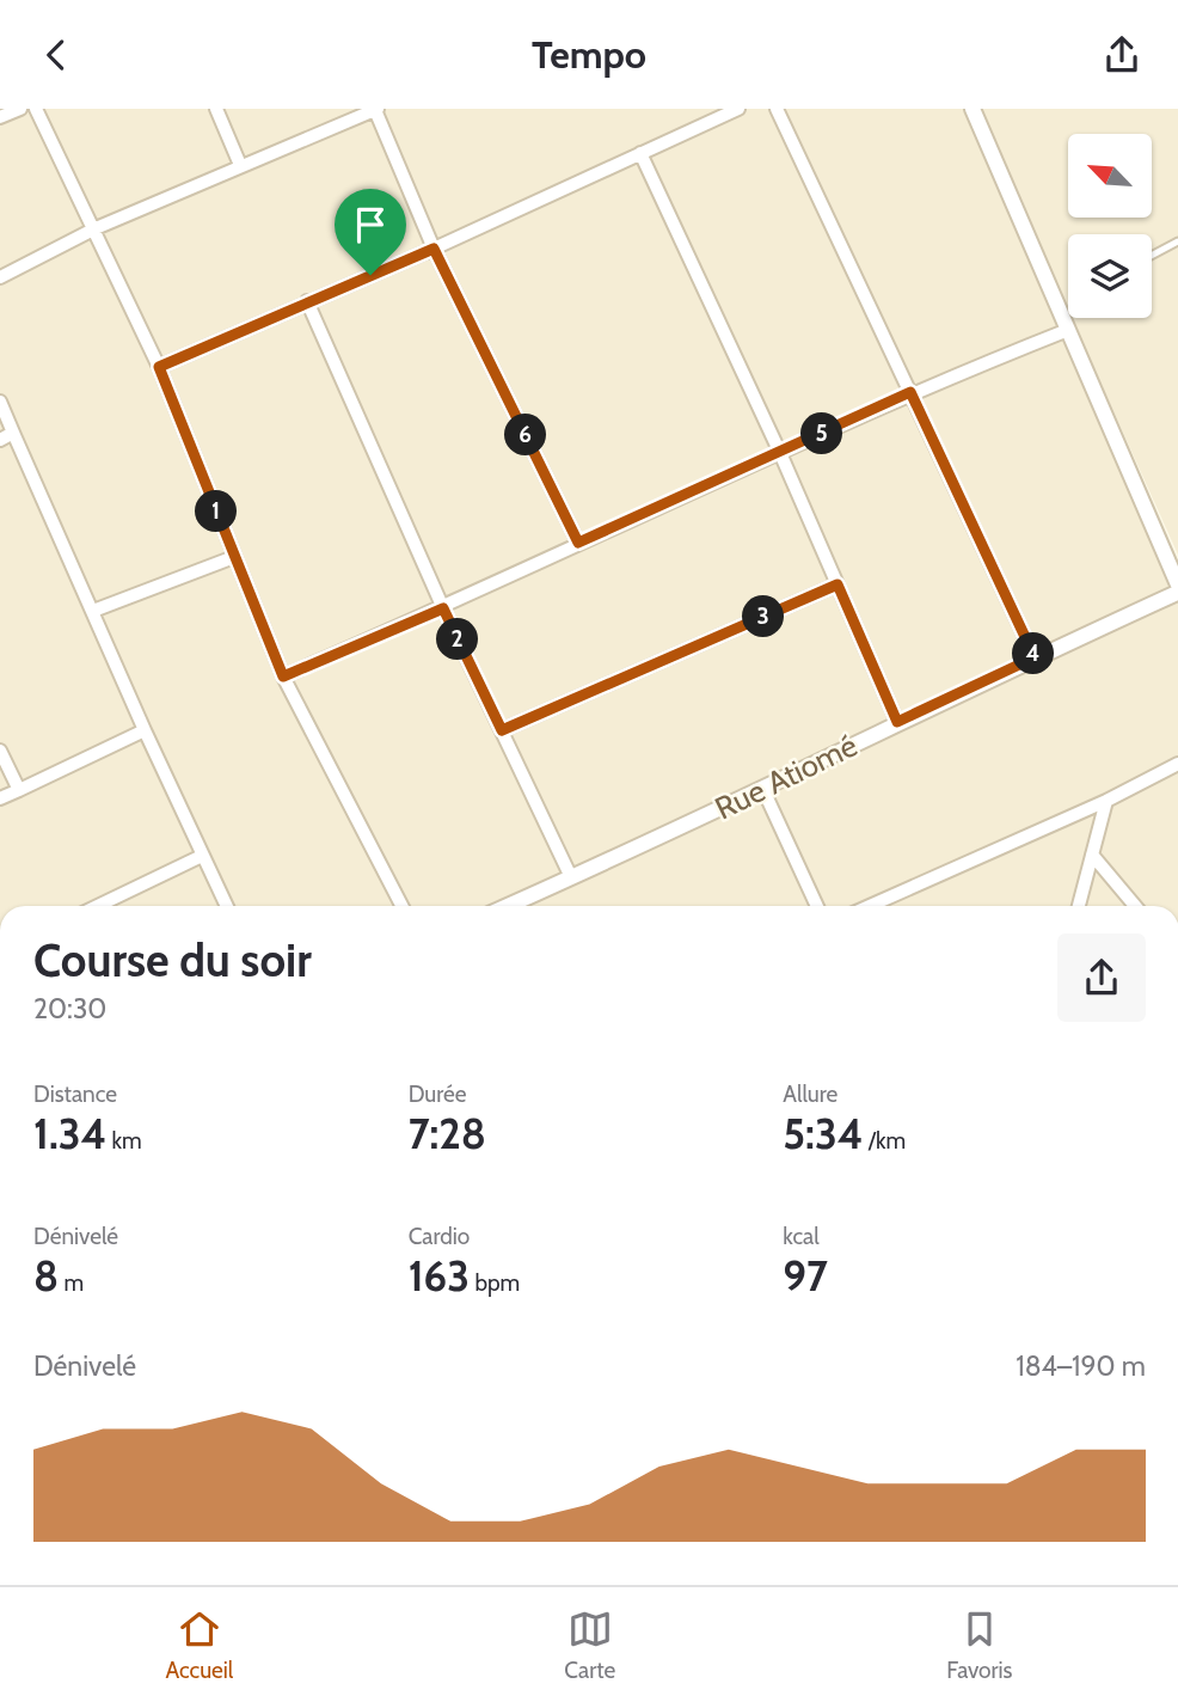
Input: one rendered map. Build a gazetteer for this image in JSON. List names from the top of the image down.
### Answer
{
  "streets": {
    "street": ["Rue Atiomé"]
  },
  "north": "top left",
  "page": {
    "header": "Tempo",
    "pins": [
      "5",
      "6",
      "1",
      "3",
      "2",
      "4"
    ],
    "heading": ["Course du soir", "20:30"],
    "stats": [
      ["Distance", "1.34 km"],
      ["Durée", "7:28"],
      ["Allure", "5:34 /km"],
      ["Dénivelé", "8 m"],
      ["Cardio", "163 bpm"],
      ["kcal", "97"]
    ],
    "chart": ["Dénivelé", "184–190 m"],
    "tabs": ["Accueil", "Carte", "Favoris"]
  }
}
